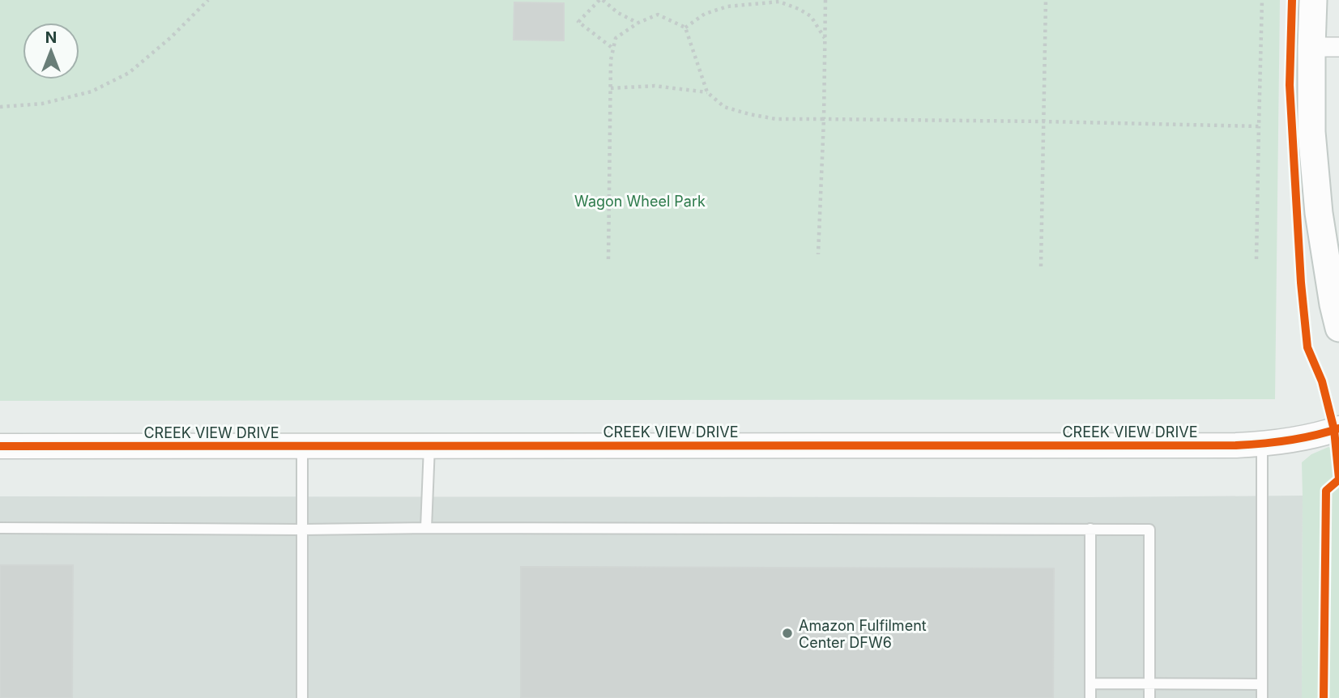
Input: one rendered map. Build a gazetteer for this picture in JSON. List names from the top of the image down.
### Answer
{
  "streets": {
    "street": ["CREEK VIEW DRIVE"]
  },
  "parks": ["Wagon Wheel Park"],
  "places": ["Amazon Fulfilment Center DFW6"],
  "north": "top"
}
